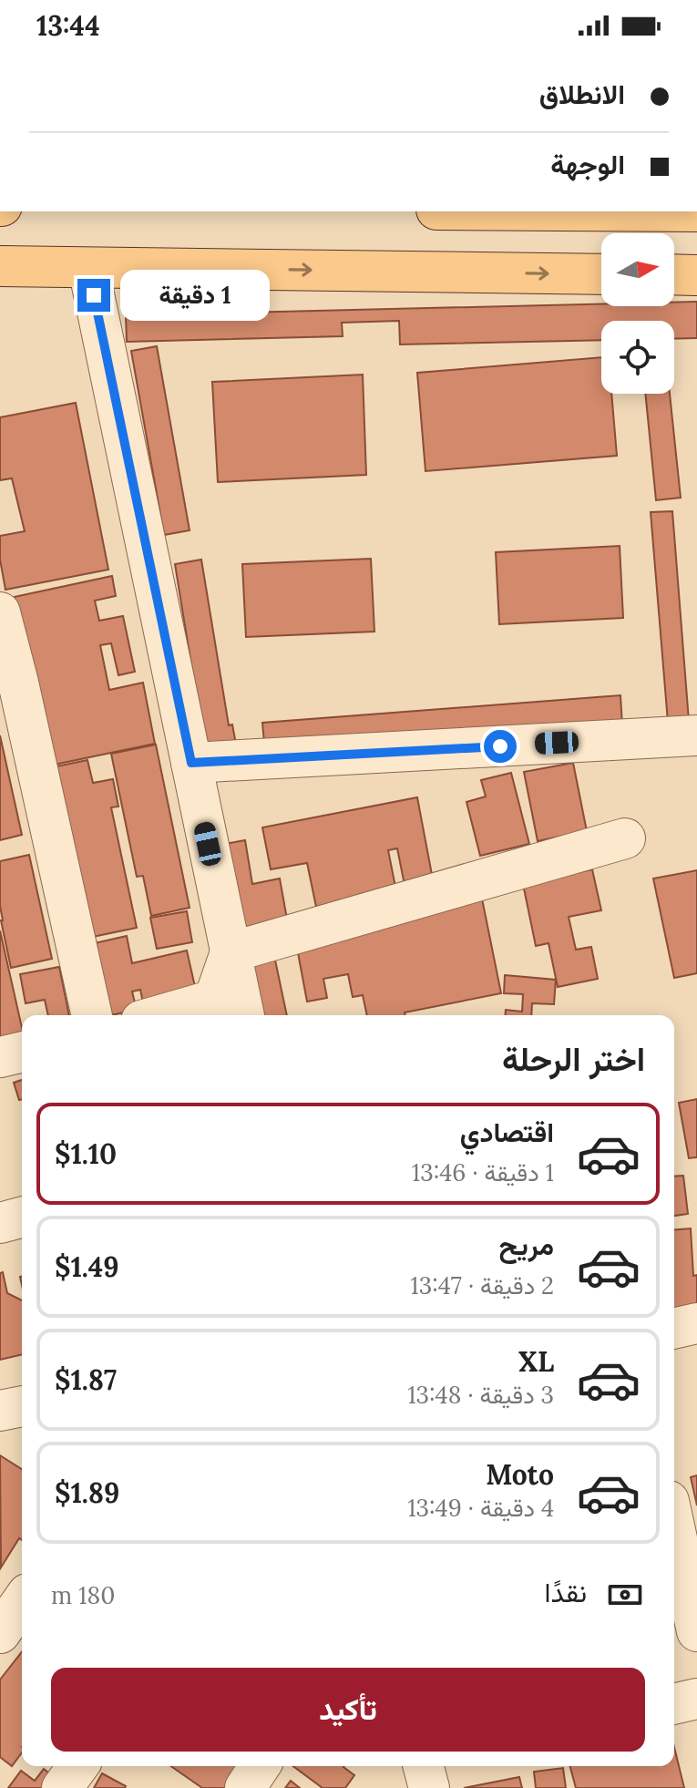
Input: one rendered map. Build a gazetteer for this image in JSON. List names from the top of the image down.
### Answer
{
  "north": "right",
  "page": {
    "status": "13:44",
    "banner": ["الانطلاق", "الوجهة"],
    "bubble": "1 دقيقة",
    "heading": "اختر الرحلة",
    "list": [
      {
        "name": "اقتصادي",
        "note": "1 دقيقة · 13:46",
        "value": "$1.10"
      },
      {
        "name": "مريح",
        "note": "2 دقيقة · 13:47",
        "value": "$1.49"
      },
      {
        "name": "XL",
        "note": "3 دقيقة · 13:48",
        "value": "$1.87"
      },
      {
        "name": "Moto",
        "note": "4 دقيقة · 13:49",
        "value": "$1.89"
      }
    ],
    "pay": ["نقدًا", "180 m"],
    "buttons": "تأكيد"
  }
}
